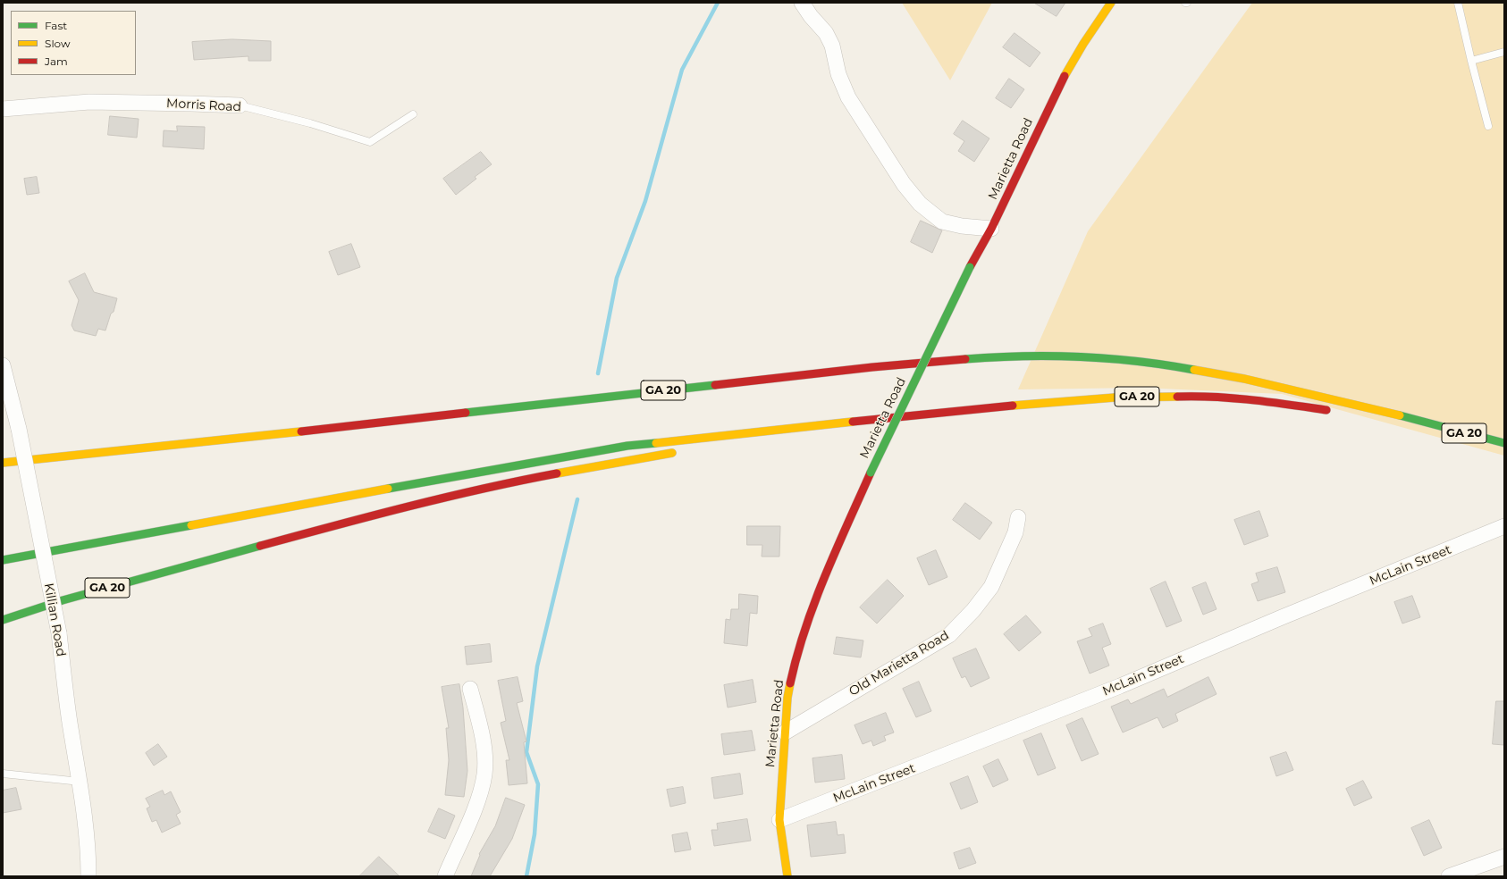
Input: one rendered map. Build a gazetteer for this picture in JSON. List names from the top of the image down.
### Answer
{
  "streets": {
    "main road": ["Marietta Road", "GA 20"],
    "street": [
      "Morris Road",
      "McLain Street",
      "Killian Road",
      "Old Marietta Road"
    ]
  },
  "crossings": [
    ["Marietta Road", "McLain Street"],
    ["Marietta Road", "Old Marietta Road"]
  ],
  "legend": ["Fast", "Slow", "Jam"]
}
